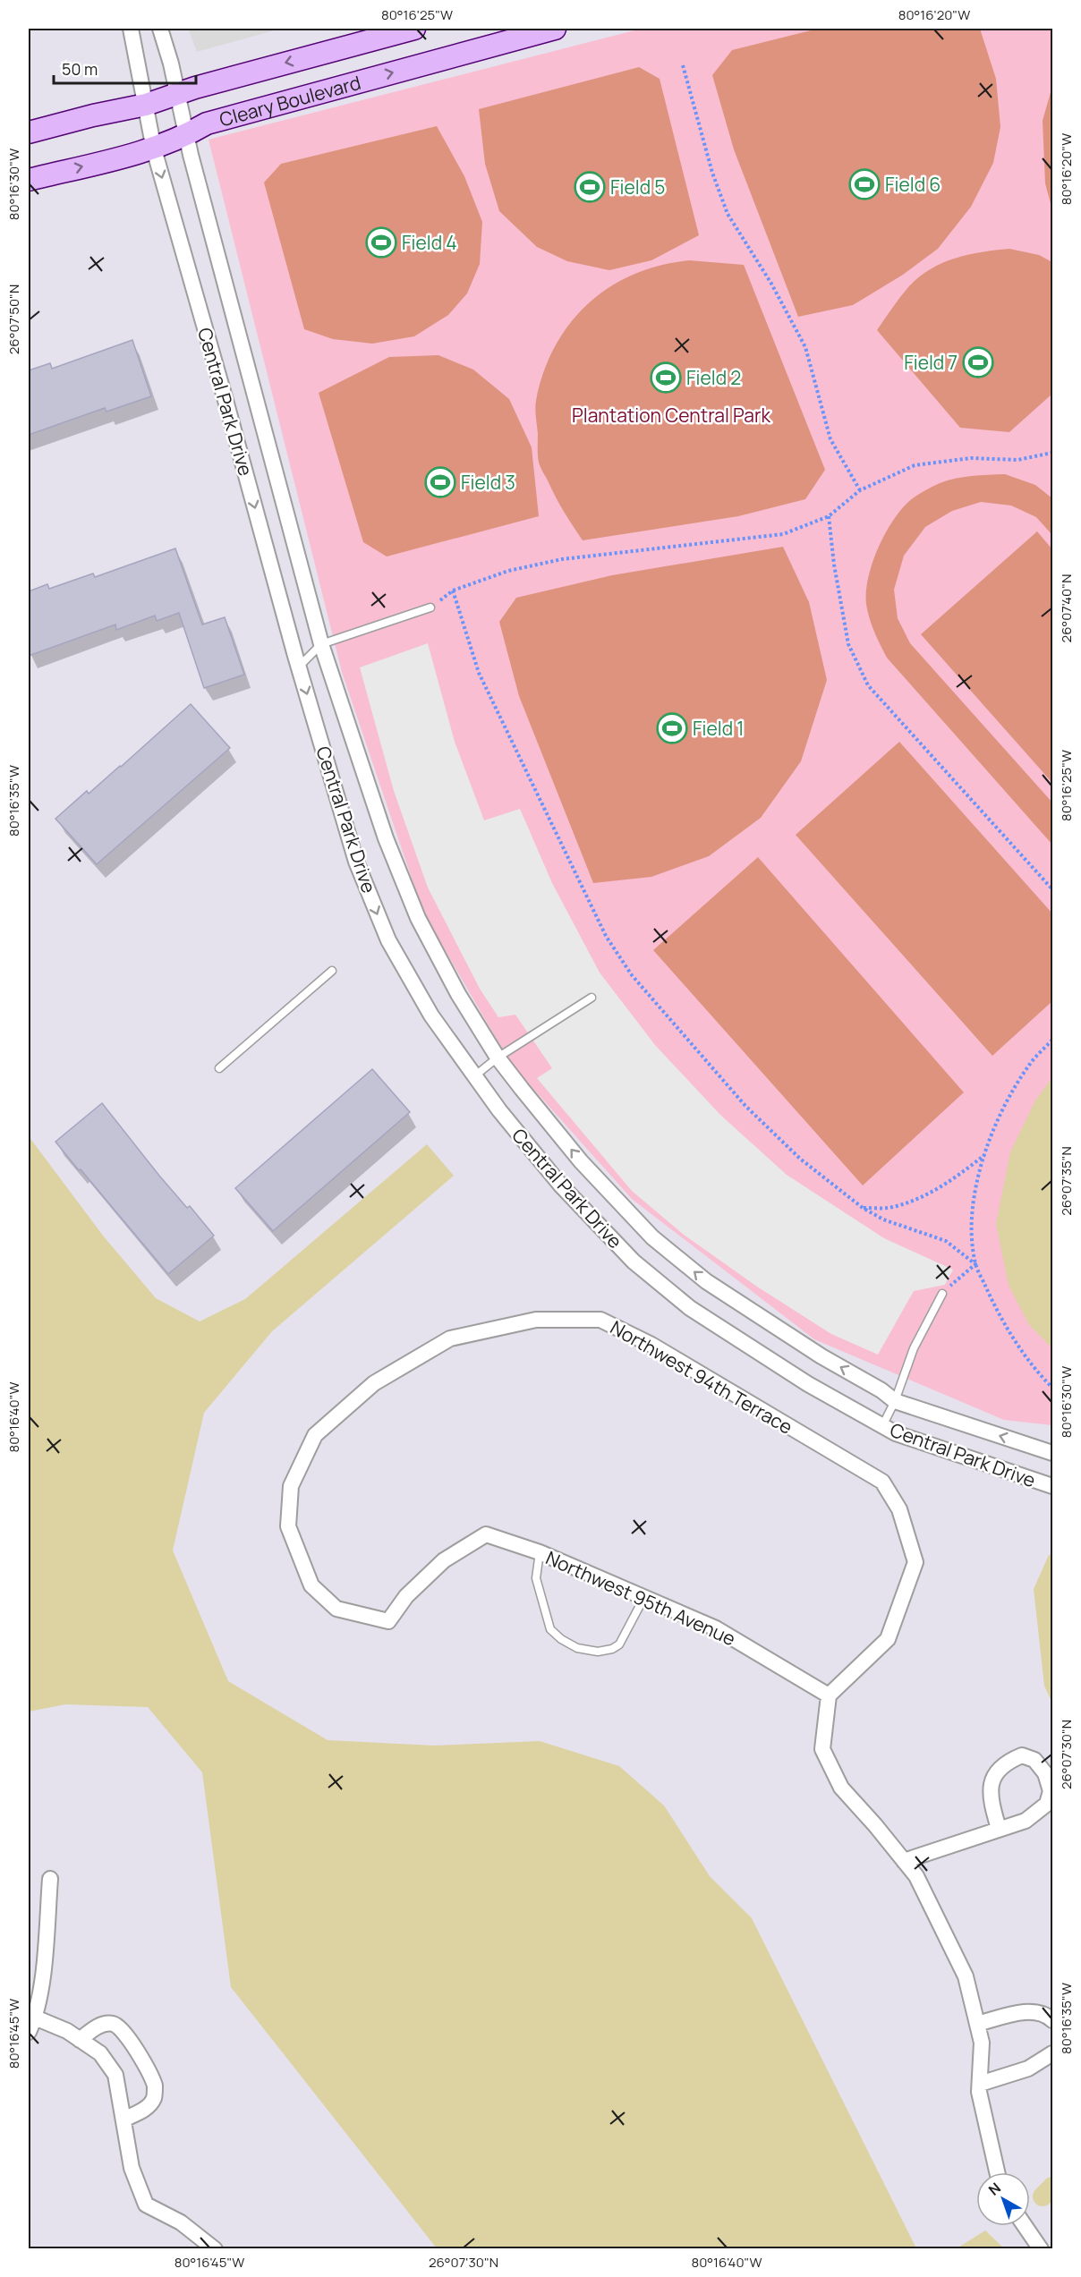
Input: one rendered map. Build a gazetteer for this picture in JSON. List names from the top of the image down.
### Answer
{
  "streets": {
    "street": [
      "Cleary Boulevard",
      "Central Park Drive",
      "Northwest 94th Terrace",
      "Northwest 95th Avenue"
    ]
  },
  "crossings": [
    ["Cleary Boulevard", "Central Park Drive"],
    ["Northwest 94th Terrace", "Northwest 95th Avenue"]
  ],
  "parks": ["Plantation Central Park"],
  "places": {
    "sports": [
      "Field 6",
      "Field 5",
      "Field 4",
      "Field 7",
      "Field 2",
      "Field 3",
      "Field 1"
    ]
  },
  "scale_bar": "50 m",
  "north": "top left",
  "coordinates": [
    "80°16'25\"W",
    "80°16'20\"W",
    "80°16'30\"W",
    "26°07'50\"N",
    "26°07'40\"N",
    "80°16'35\"W",
    "26°07'35\"N",
    "80°16'40\"W",
    "26°07'30\"N",
    "80°16'45\"W"
  ]
}
